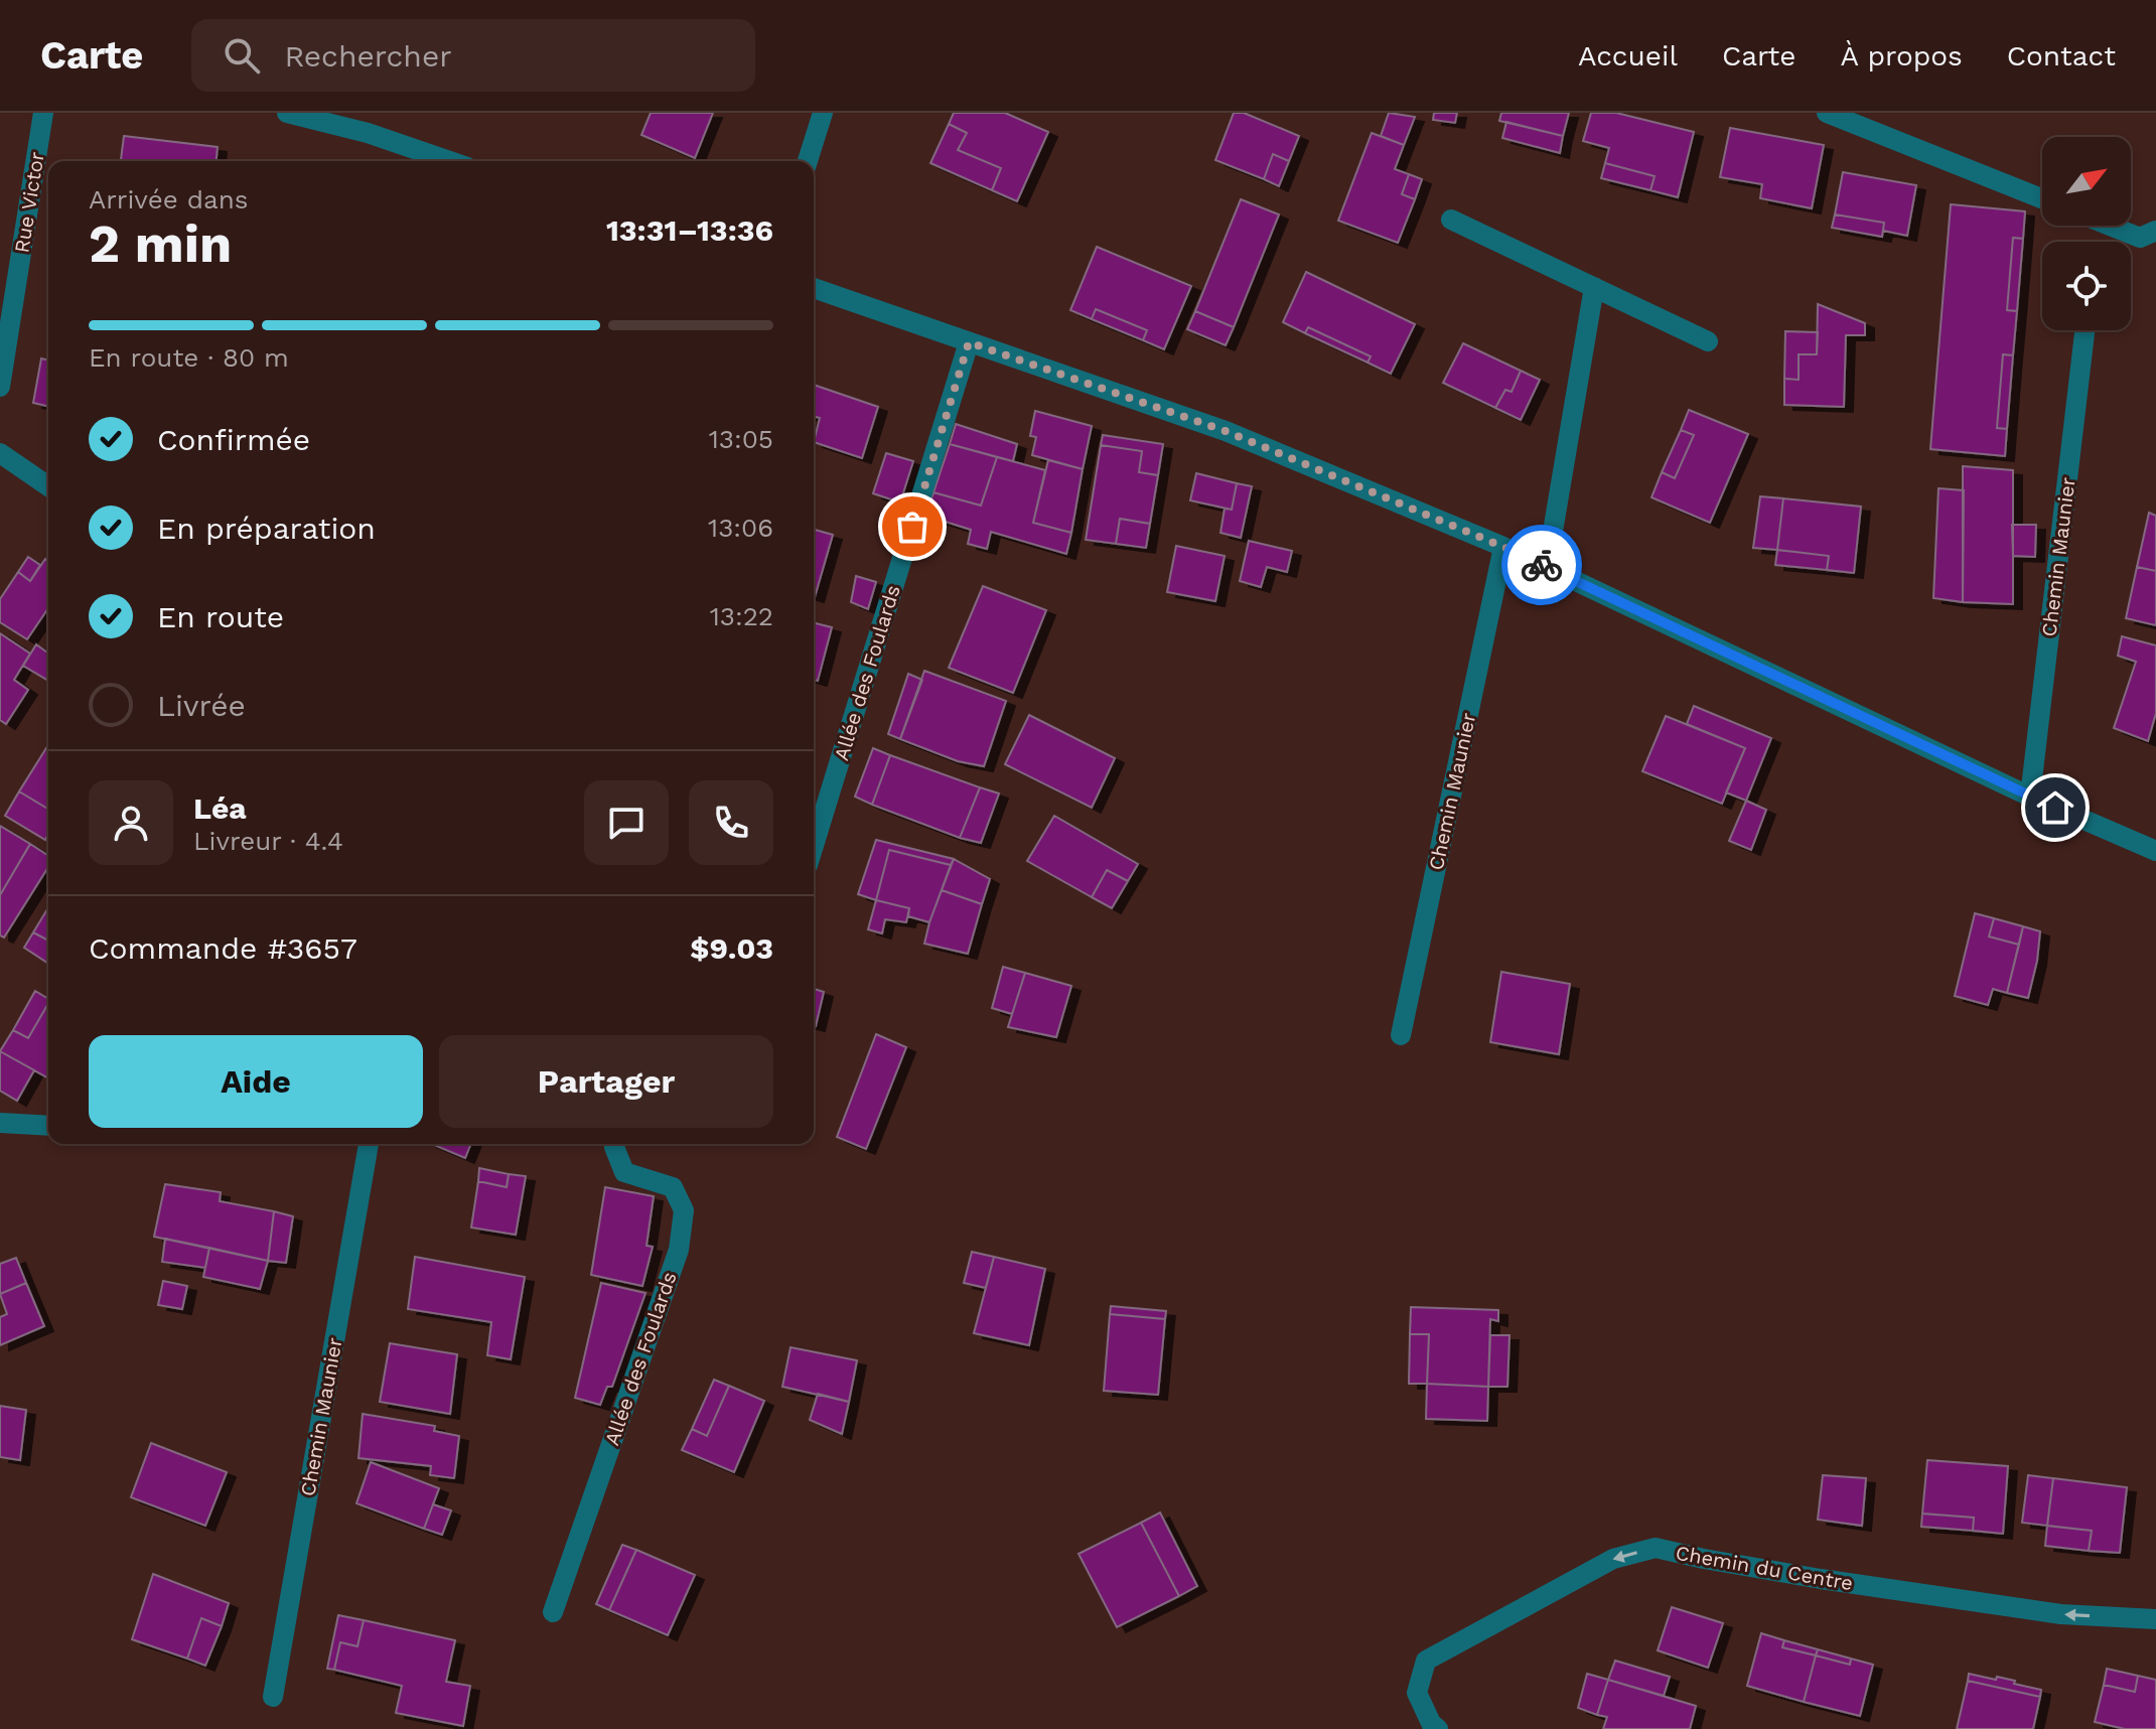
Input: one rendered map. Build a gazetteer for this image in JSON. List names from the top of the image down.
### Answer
{
  "streets": {
    "street": [
      "Rue Victor",
      "Chemin Maunier",
      "Allée des Foulards",
      "Chemin du Centre"
    ]
  },
  "one_way": ["Chemin du Centre"],
  "north": "top right",
  "page": {
    "header": "Carte",
    "search": "Rechercher",
    "nav": [
      "Accueil",
      "Carte",
      "À propos",
      "Contact"
    ],
    "heading": ["2 min", "Arrivée dans", "13:31–13:36"],
    "panel": [
      "Léa",
      "Livreur · 4.4",
      "Commande #3657",
      "$9.03"
    ],
    "bar": "En route · 80 m",
    "list": [
      ["Confirmée", "13:05"],
      ["En préparation", "13:06"],
      ["En route", "13:22"],
      "Livrée"
    ],
    "buttons": ["Aide", "Partager"]
  }
}
